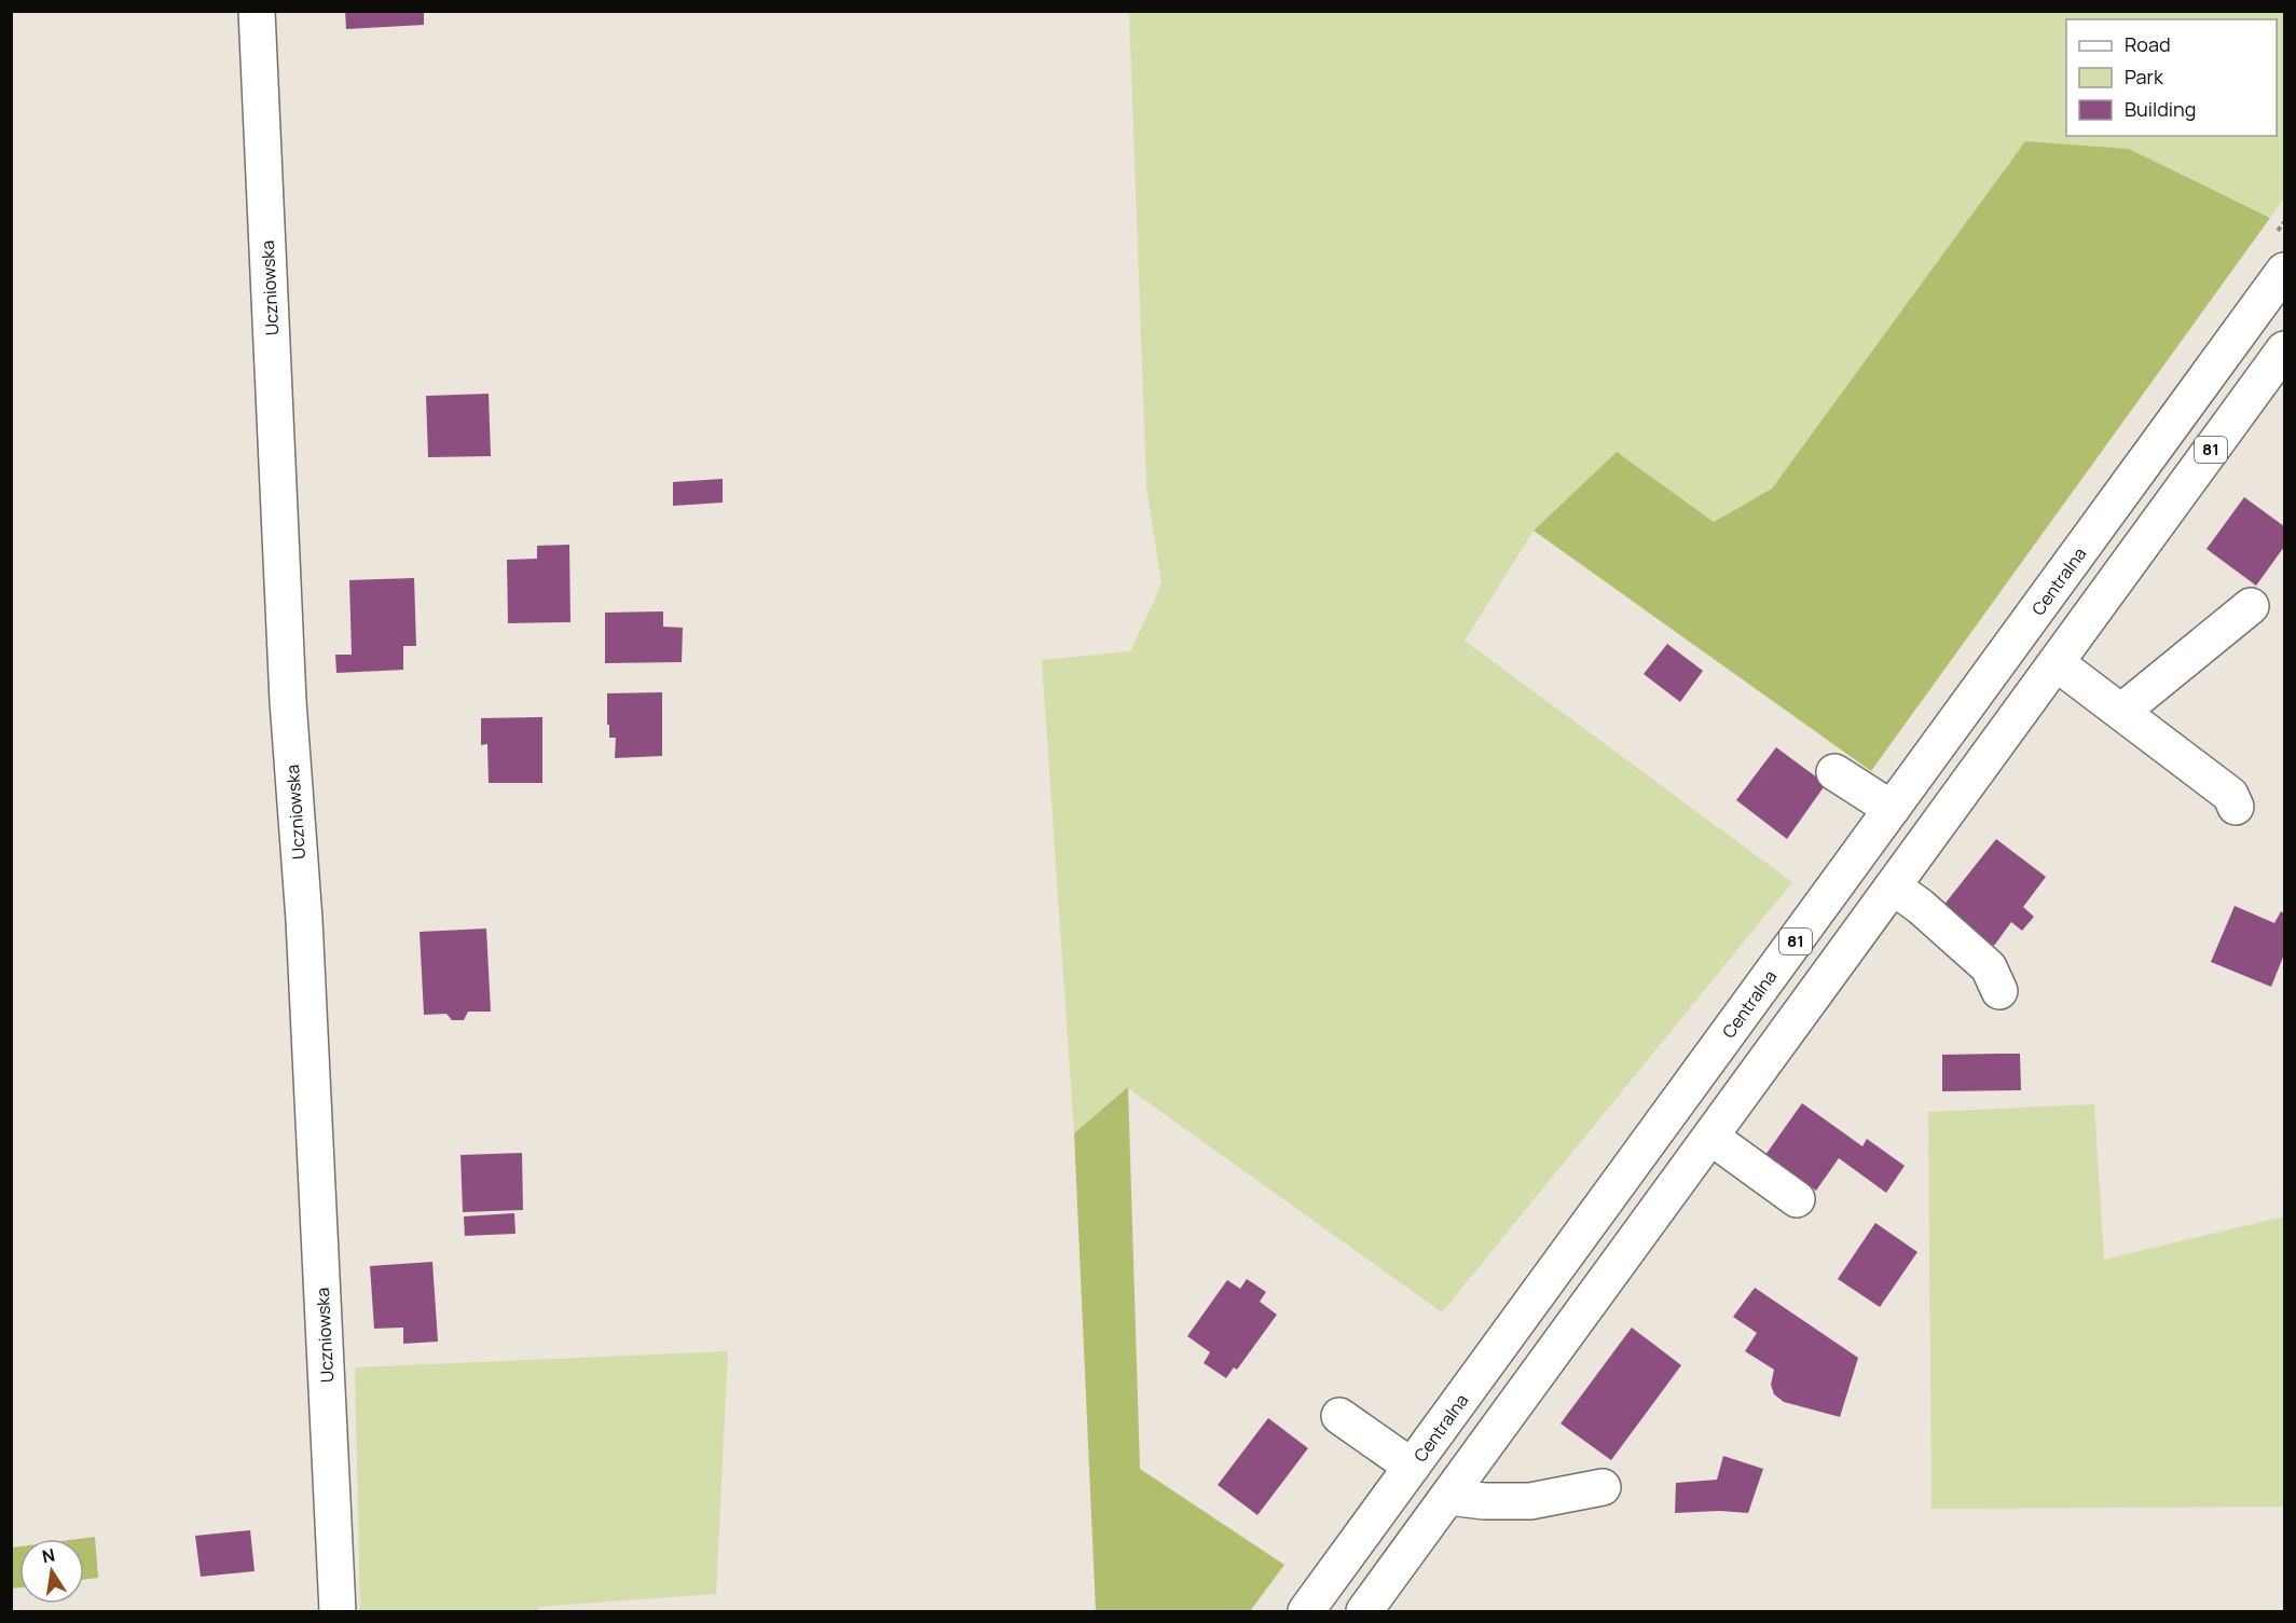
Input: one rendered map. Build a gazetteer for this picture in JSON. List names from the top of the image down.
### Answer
{
  "streets": {
    "main road": ["Uczniowska", "81", "Centralna"]
  },
  "legend": ["Road", "Park", "Building"],
  "north": "top"
}
